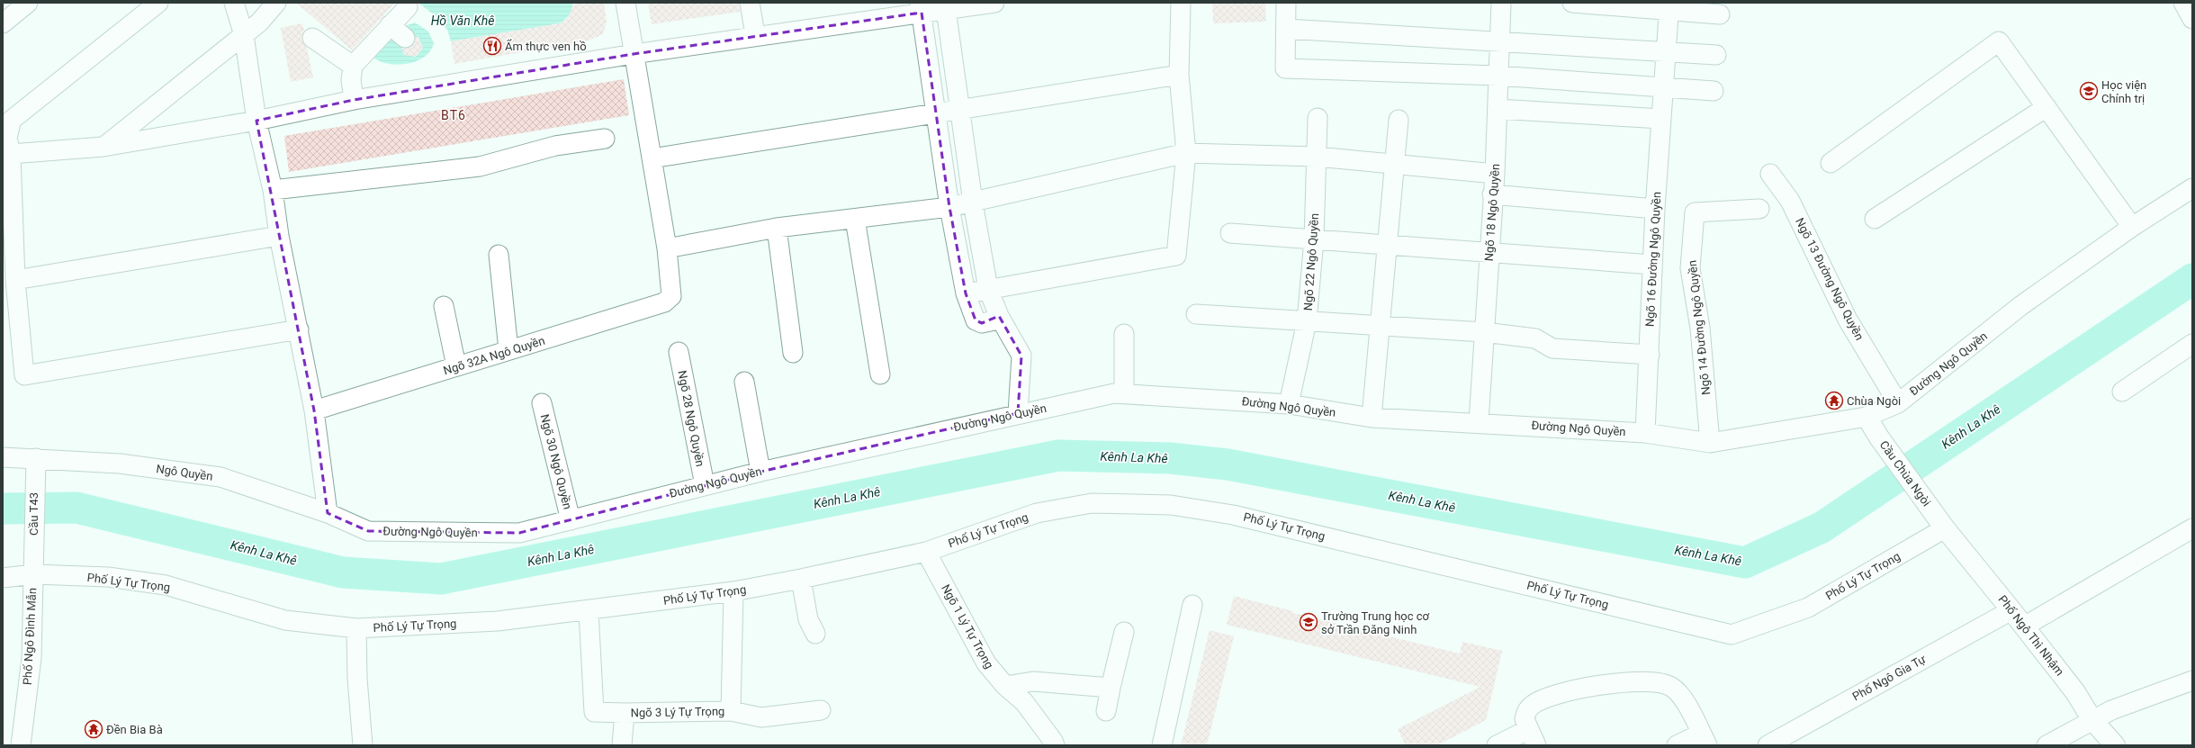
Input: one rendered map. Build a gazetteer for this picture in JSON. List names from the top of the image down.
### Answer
{
  "streets": {
    "main road": ["Cầu Chùa Ngòi", "Phố Ngô Thì Nhậm"],
    "street": [
      "Ngõ 18 Ngô Quyền",
      "Ngõ 16 Đường Ngô Quyền",
      "Ngõ 22 Ngô Quyền",
      "Ngõ 13 Đường Ngô Quyền",
      "Ngõ 14 Đường Ngô Quyền",
      "Ngõ 32A Ngô Quyền",
      "Đường Ngô Quyền",
      "Ngõ 28 Ngô Quyền",
      "Ngõ 30 Ngô Quyền",
      "Ngô Quyền",
      "Cầu T43",
      "Phố Lý Tự Trọng",
      "Ngõ 1 Lý Tự Trọng",
      "Phố Ngô Đình Mẫn",
      "Phố Ngô Gia Tự",
      "Ngõ 3 Lý Tự Trọng"
    ]
  },
  "crossings": [
    ["Ngõ 18 Ngô Quyền", "Đường Ngô Quyền"],
    ["Ngõ 16 Đường Ngô Quyền", "Đường Ngô Quyền"],
    ["Ngõ 22 Ngô Quyền", "Đường Ngô Quyền"],
    ["Ngõ 13 Đường Ngô Quyền", "Đường Ngô Quyền"],
    ["Ngõ 14 Đường Ngô Quyền", "Đường Ngô Quyền"],
    ["Đường Ngô Quyền", "Ngõ 28 Ngô Quyền"],
    ["Đường Ngô Quyền", "Ngõ 30 Ngô Quyền"],
    ["Đường Ngô Quyền", "Ngô Quyền"],
    ["Đường Ngô Quyền", "Cầu Chùa Ngòi"],
    ["Ngô Quyền", "Cầu T43"],
    ["Cầu Chùa Ngòi", "Phố Lý Tự Trọng"],
    ["Cầu Chùa Ngòi", "Phố Ngô Thì Nhậm"],
    ["Cầu T43", "Phố Ngô Đình Mẫn"],
    ["Phố Lý Tự Trọng", "Ngõ 1 Lý Tự Trọng"],
    ["Phố Lý Tự Trọng", "Phố Ngô Thì Nhậm"],
    ["Phố Lý Tự Trọng", "Phố Ngô Đình Mẫn"],
    ["Phố Lý Tự Trọng", "Ngõ 3 Lý Tự Trọng"],
    ["Phố Ngô Thì Nhậm", "Phố Ngô Gia Tự"]
  ],
  "districts": ["BT6"],
  "water": ["Hồ Văn Khê", "Kênh La Khê"],
  "places": {
    "restaurant": ["Ẩm thực ven hồ"],
    "school or university": ["Học viện Chính trị", "Trường Trung học cơ sở Trần Đăng Ninh"],
    "temple": ["Chùa Ngòi", "Đền Bia Bà"]
  }
}
